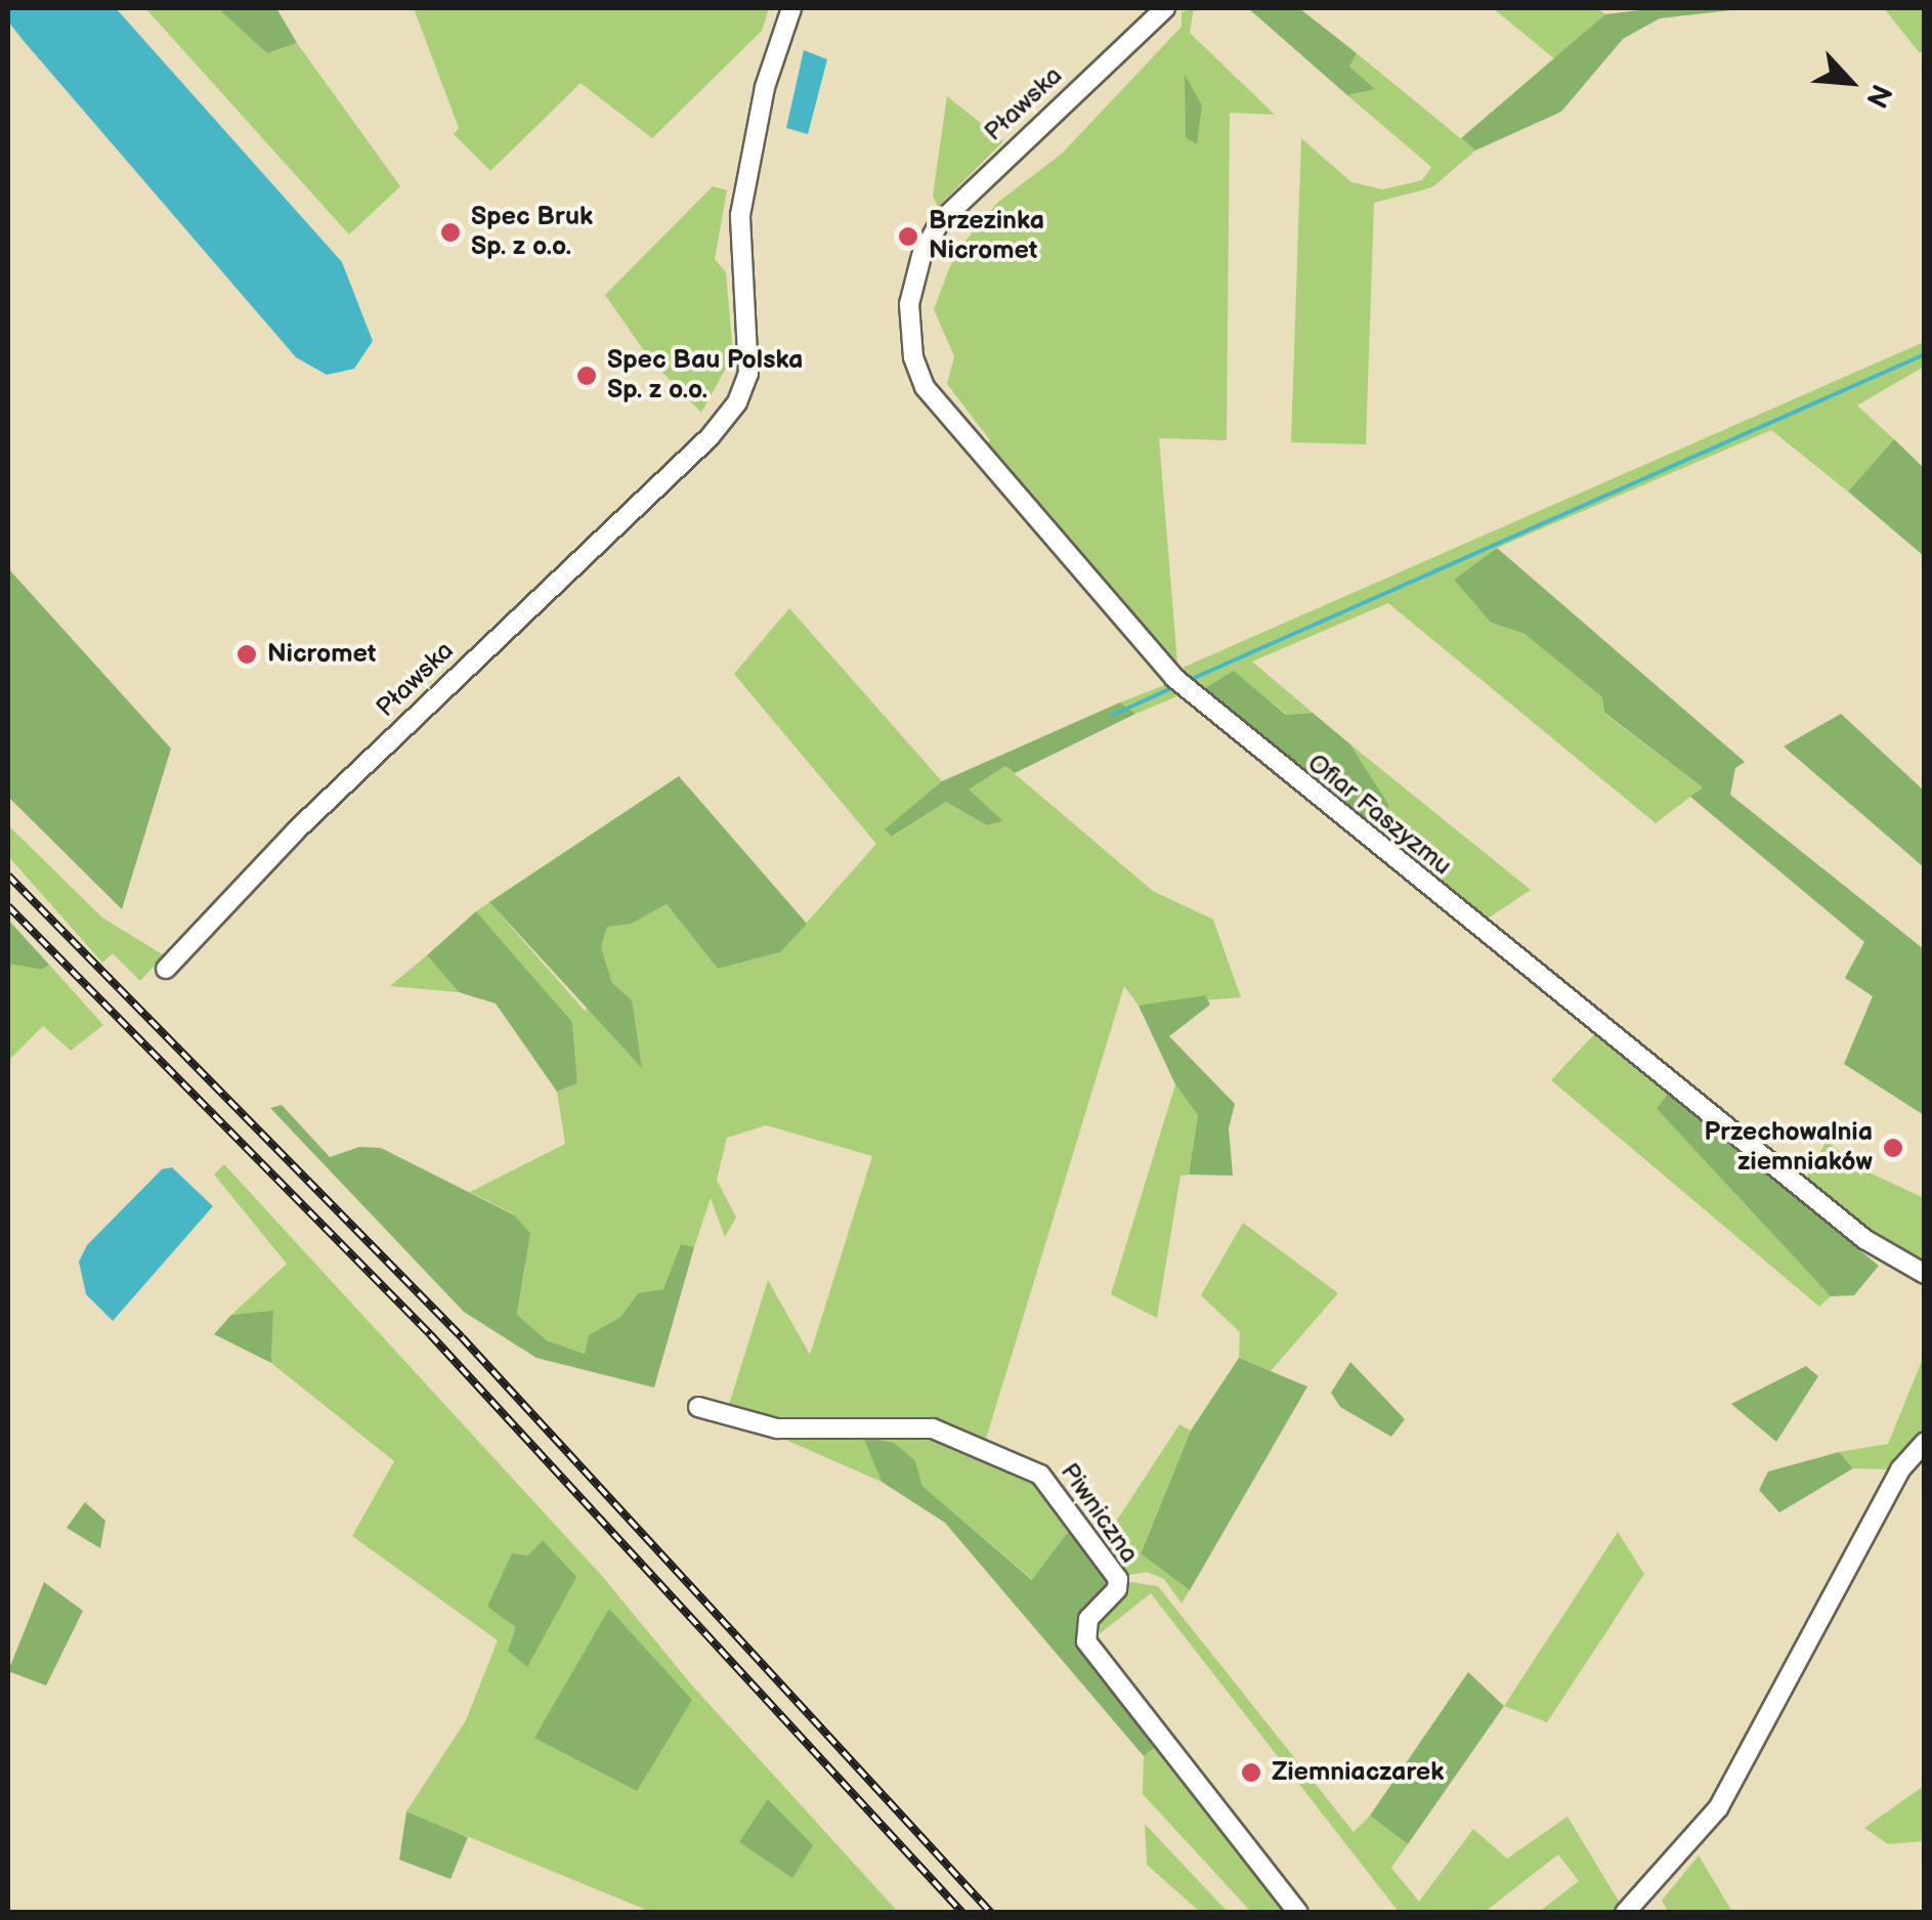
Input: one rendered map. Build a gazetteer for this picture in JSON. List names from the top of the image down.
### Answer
{
  "streets": {
    "street": ["Pławska", "Ofiar Faszyzmu", "Piwniczna"]
  },
  "crossings": [
    ["Pławska", "Ofiar Faszyzmu"]
  ],
  "places": [
    "Spec Bruk Sp. z o.o.",
    "Brzezinka Nicromet",
    "Spec Bau Polska Sp. z o.o.",
    "Nicromet",
    "Przechowalnia ziemniaków",
    "Ziemniaczarek"
  ],
  "north": "bottom right"
}
